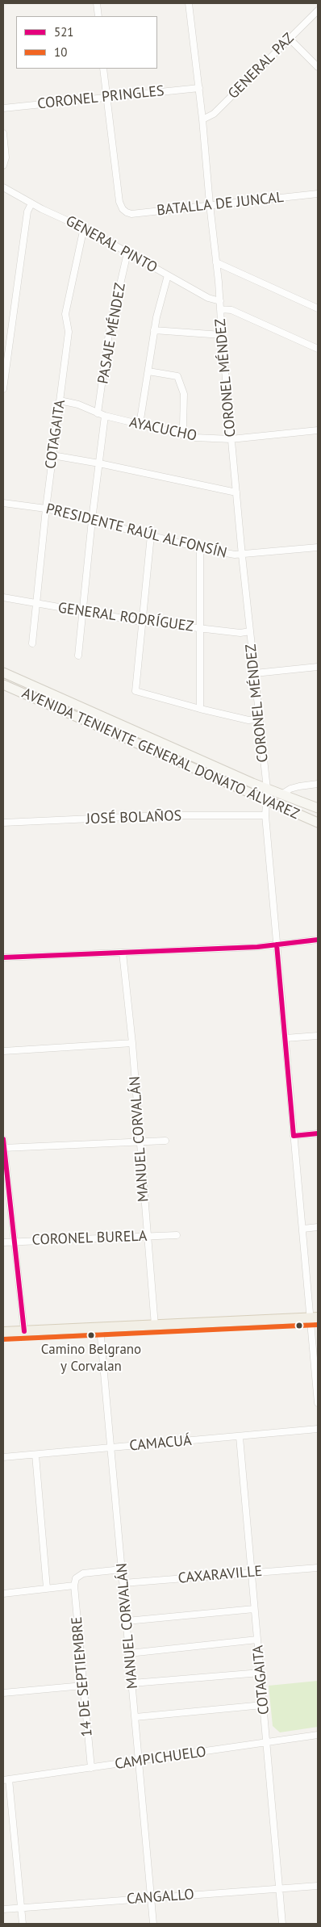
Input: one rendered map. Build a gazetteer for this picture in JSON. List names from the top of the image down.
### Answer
{
  "streets": {
    "main road": ["AVENIDA TENIENTE GENERAL DONATO ÁLVAREZ"],
    "street": [
      "GENERAL PAZ",
      "CORONEL PRINGLES",
      "BATALLA DE JUNCAL",
      "GENERAL PINTO",
      "PASAJE MÉNDEZ",
      "CORONEL MÉNDEZ",
      "AYACUCHO",
      "COTAGAITA",
      "PRESIDENTE RAÚL ALFONSÍN",
      "GENERAL RODRÍGUEZ",
      "JOSÉ BOLAÑOS",
      "MANUEL CORVALÁN",
      "CORONEL BURELA",
      "CAMACUÁ",
      "CAXARAVILLE",
      "14 DE SEPTIEMBRE",
      "CAMPICHUELO",
      "CANGALLO"
    ]
  },
  "crossings": [
    ["GENERAL PAZ", "CORONEL MÉNDEZ"],
    ["CORONEL PRINGLES", "BATALLA DE JUNCAL"],
    ["CORONEL PRINGLES", "CORONEL MÉNDEZ"],
    ["BATALLA DE JUNCAL", "CORONEL MÉNDEZ"],
    ["GENERAL PINTO", "PASAJE MÉNDEZ"],
    ["GENERAL PINTO", "CORONEL MÉNDEZ"],
    ["GENERAL PINTO", "COTAGAITA"],
    ["PASAJE MÉNDEZ", "AYACUCHO"],
    ["CORONEL MÉNDEZ", "AYACUCHO"],
    ["CORONEL MÉNDEZ", "PRESIDENTE RAÚL ALFONSÍN"],
    ["CORONEL MÉNDEZ", "GENERAL RODRÍGUEZ"],
    ["CORONEL MÉNDEZ", "AVENIDA TENIENTE GENERAL DONATO ÁLVAREZ"],
    ["CORONEL MÉNDEZ", "JOSÉ BOLAÑOS"],
    ["AYACUCHO", "COTAGAITA"],
    ["COTAGAITA", "PRESIDENTE RAÚL ALFONSÍN"],
    ["COTAGAITA", "GENERAL RODRÍGUEZ"],
    ["COTAGAITA", "CAMACUÁ"],
    ["COTAGAITA", "CAXARAVILLE"],
    ["COTAGAITA", "CAMPICHUELO"],
    ["COTAGAITA", "CANGALLO"],
    ["MANUEL CORVALÁN", "CORONEL BURELA"],
    ["MANUEL CORVALÁN", "CAMACUÁ"],
    ["MANUEL CORVALÁN", "CAXARAVILLE"],
    ["MANUEL CORVALÁN", "CAMPICHUELO"],
    ["MANUEL CORVALÁN", "CANGALLO"],
    ["14 DE SEPTIEMBRE", "CAMPICHUELO"]
  ],
  "places": ["Camino Belgrano y Corvalan"],
  "lines": ["transit line 521", "transit line 10"],
  "legend": ["521", "10"]
}
